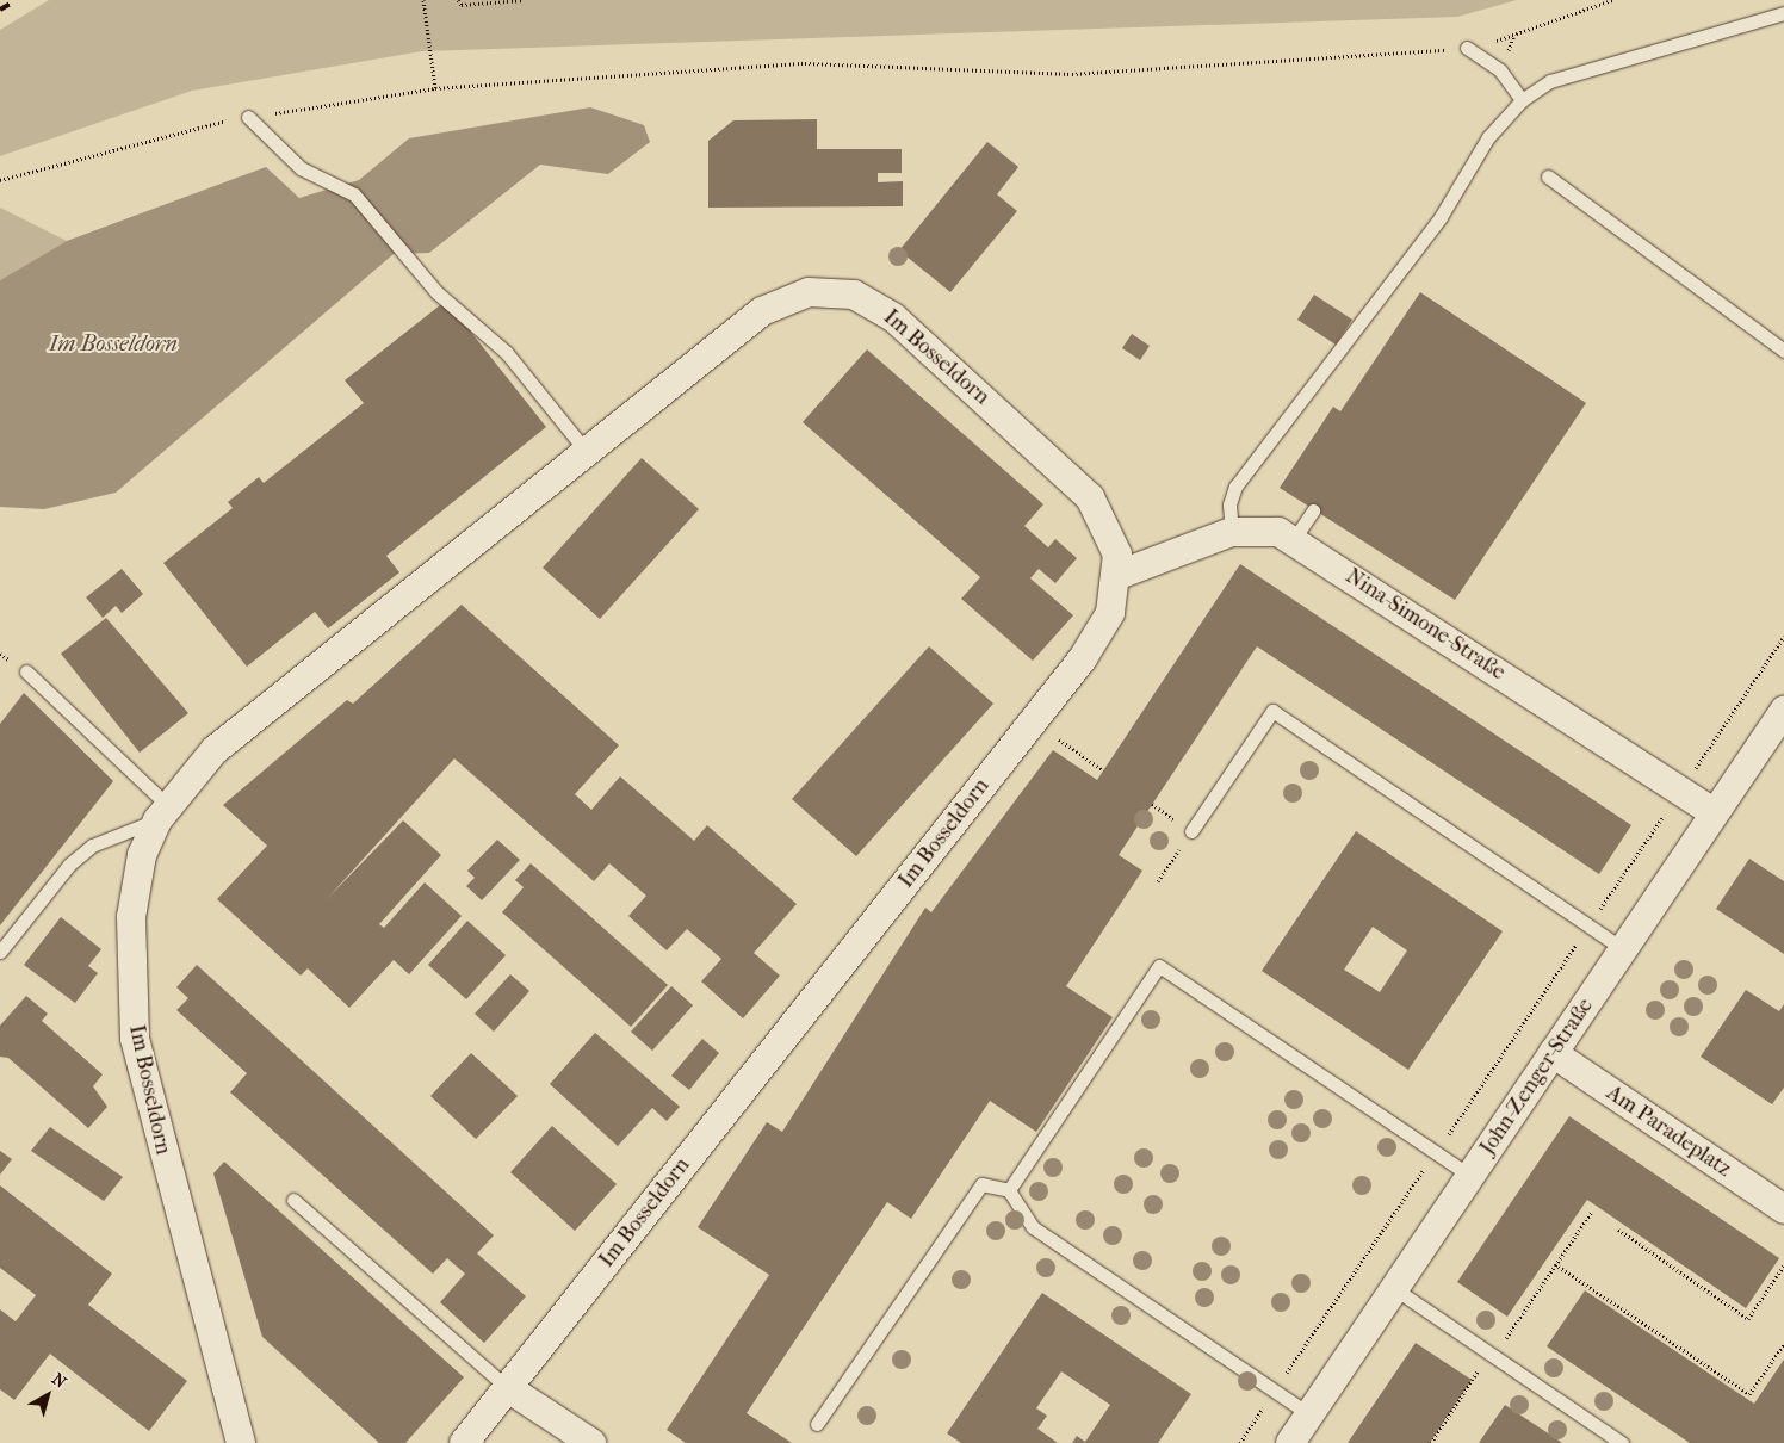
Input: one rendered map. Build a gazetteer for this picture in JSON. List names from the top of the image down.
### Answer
{
  "streets": {
    "street": [
      "Im Bosseldorn",
      "Nina-Simone-Straße",
      "John-Zenger-Straße",
      "Am Paradeplatz"
    ]
  },
  "crossings": [
    ["Im Bosseldorn", "Nina-Simone-Straße"],
    ["Nina-Simone-Straße", "John-Zenger-Straße"],
    ["John-Zenger-Straße", "Am Paradeplatz"]
  ],
  "water": ["Im Bosseldorn"],
  "north": "top right"
}
